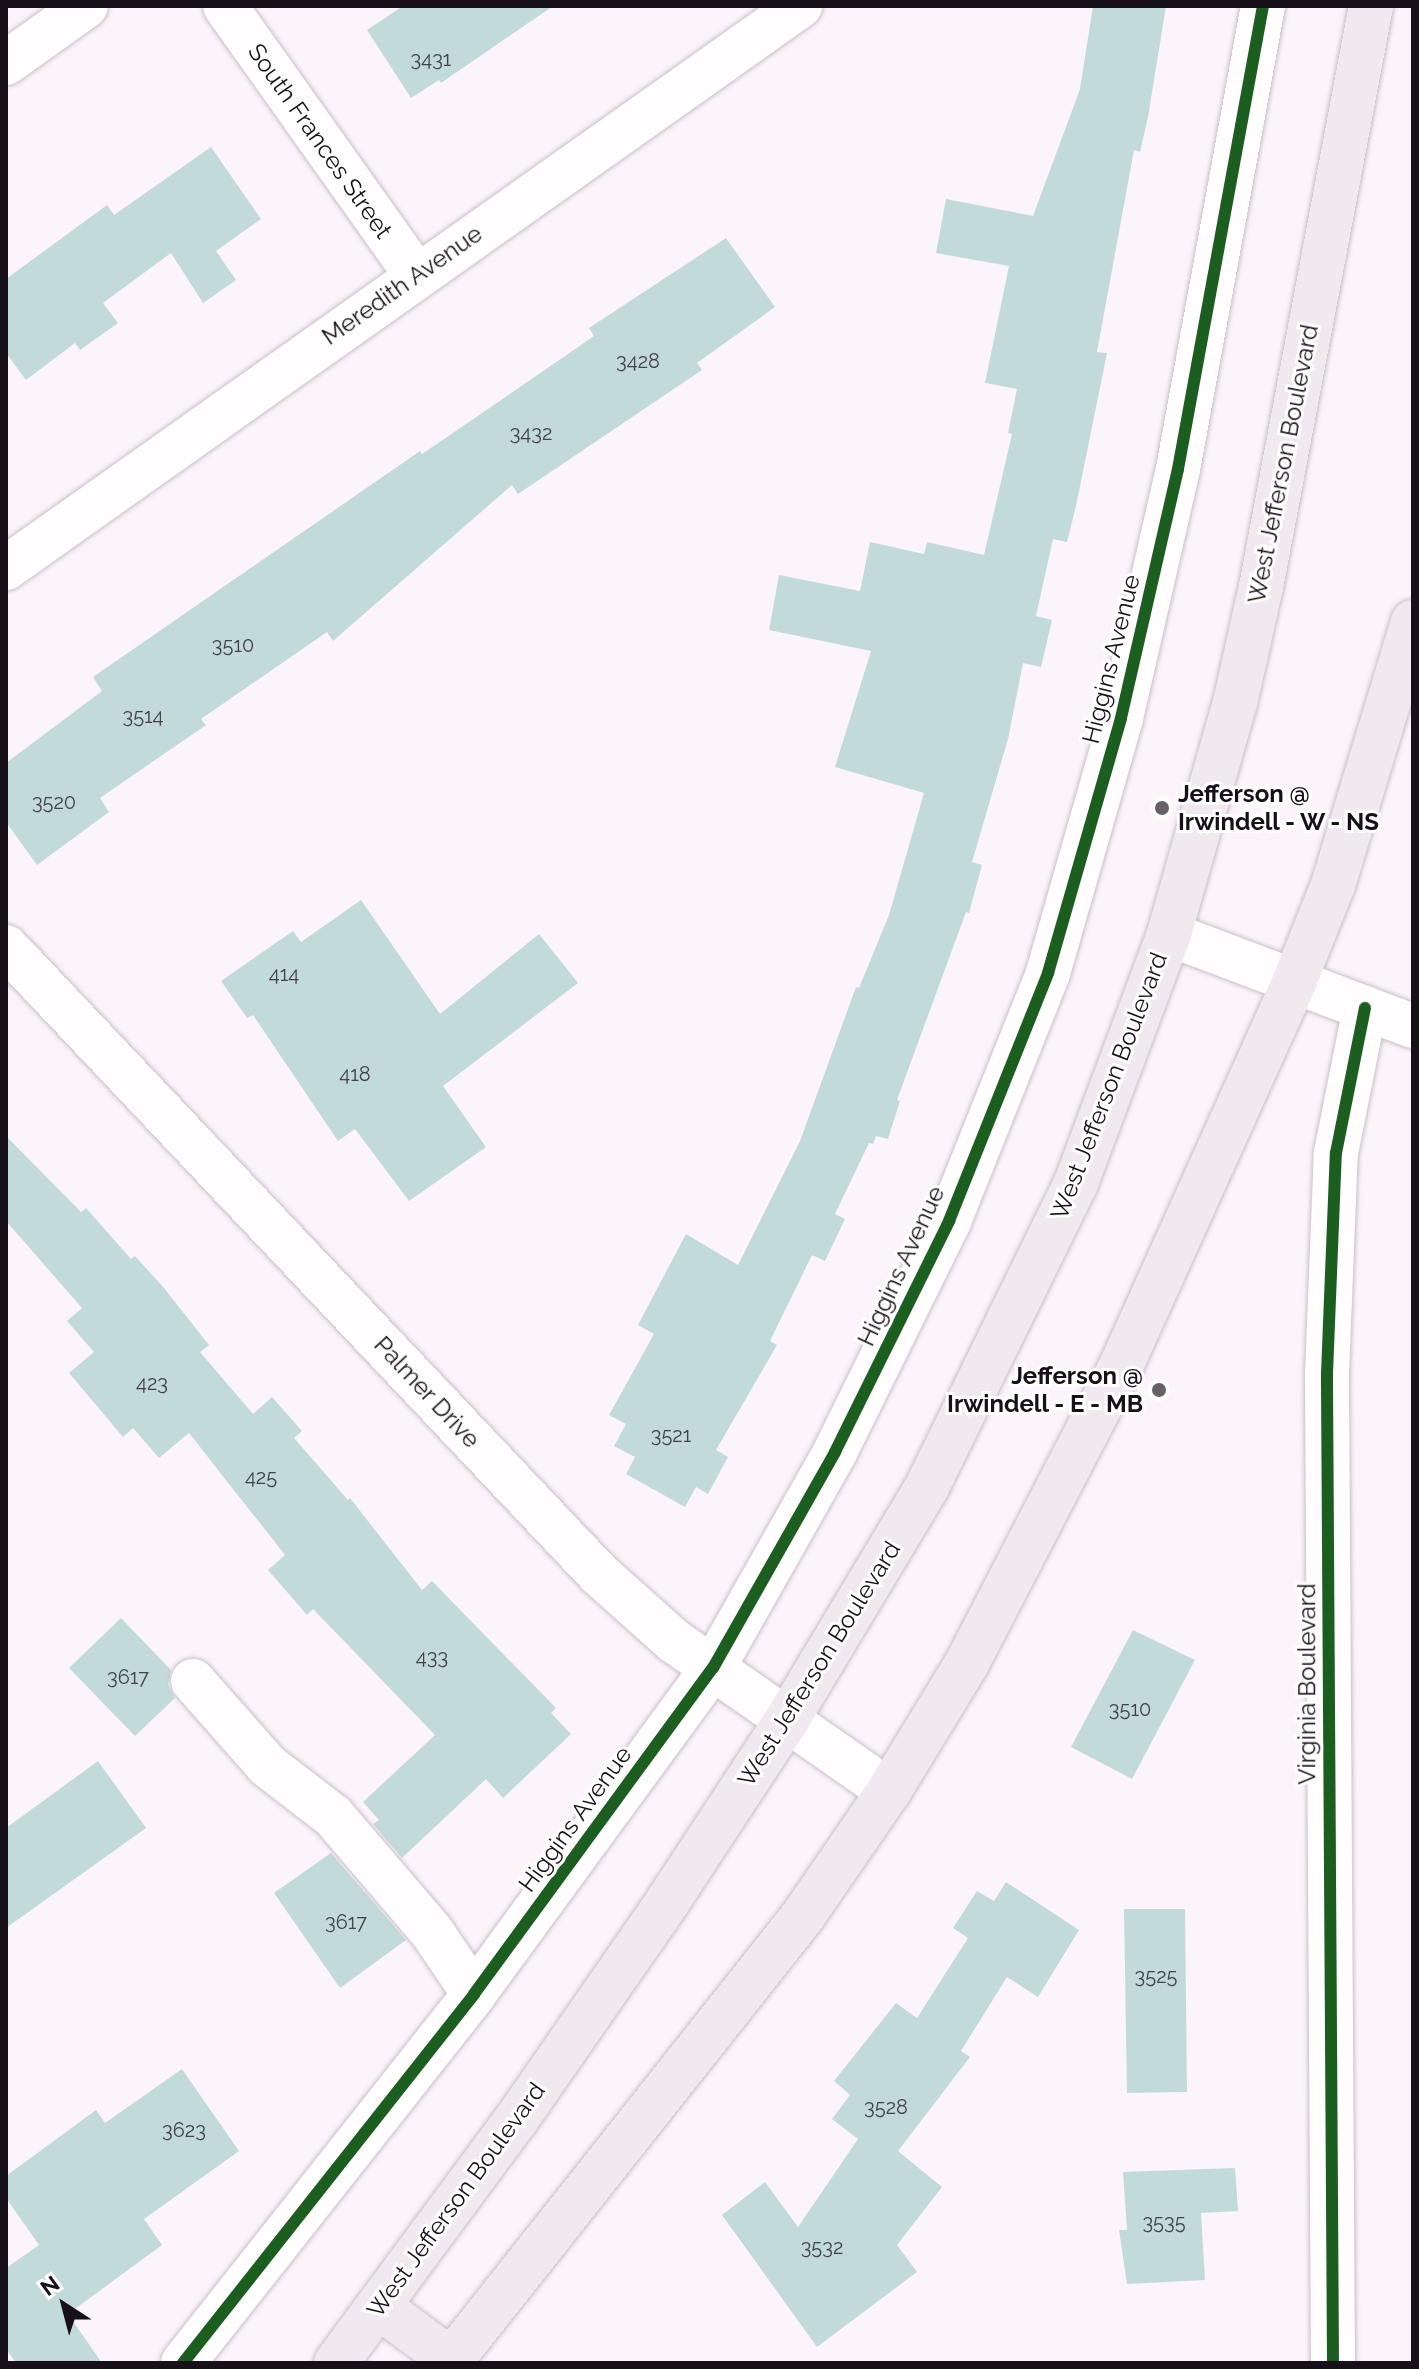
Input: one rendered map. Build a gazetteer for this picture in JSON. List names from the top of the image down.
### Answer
{
  "streets": {
    "main road": ["West Jefferson Boulevard"],
    "street": [
      "South Frances Street",
      "Meredith Avenue",
      "Higgins Avenue",
      "Palmer Drive",
      "Virginia Boulevard"
    ]
  },
  "crossings": [
    ["South Frances Street", "Meredith Avenue"],
    ["West Jefferson Boulevard", "Palmer Drive"],
    ["Higgins Avenue", "Palmer Drive"]
  ],
  "places": ["Jefferson @ Irwindell - W - NS", "Jefferson @ Irwindell - E - MB"],
  "house_numbers": [
    "3431",
    "3428",
    "3432",
    "3510",
    "3514",
    "3520",
    "414",
    "418",
    "423",
    "3521",
    "425",
    "433",
    "3617",
    "3510",
    "3617",
    "3525",
    "3528",
    "3623",
    "3535",
    "3532"
  ],
  "north": "top left"
}
